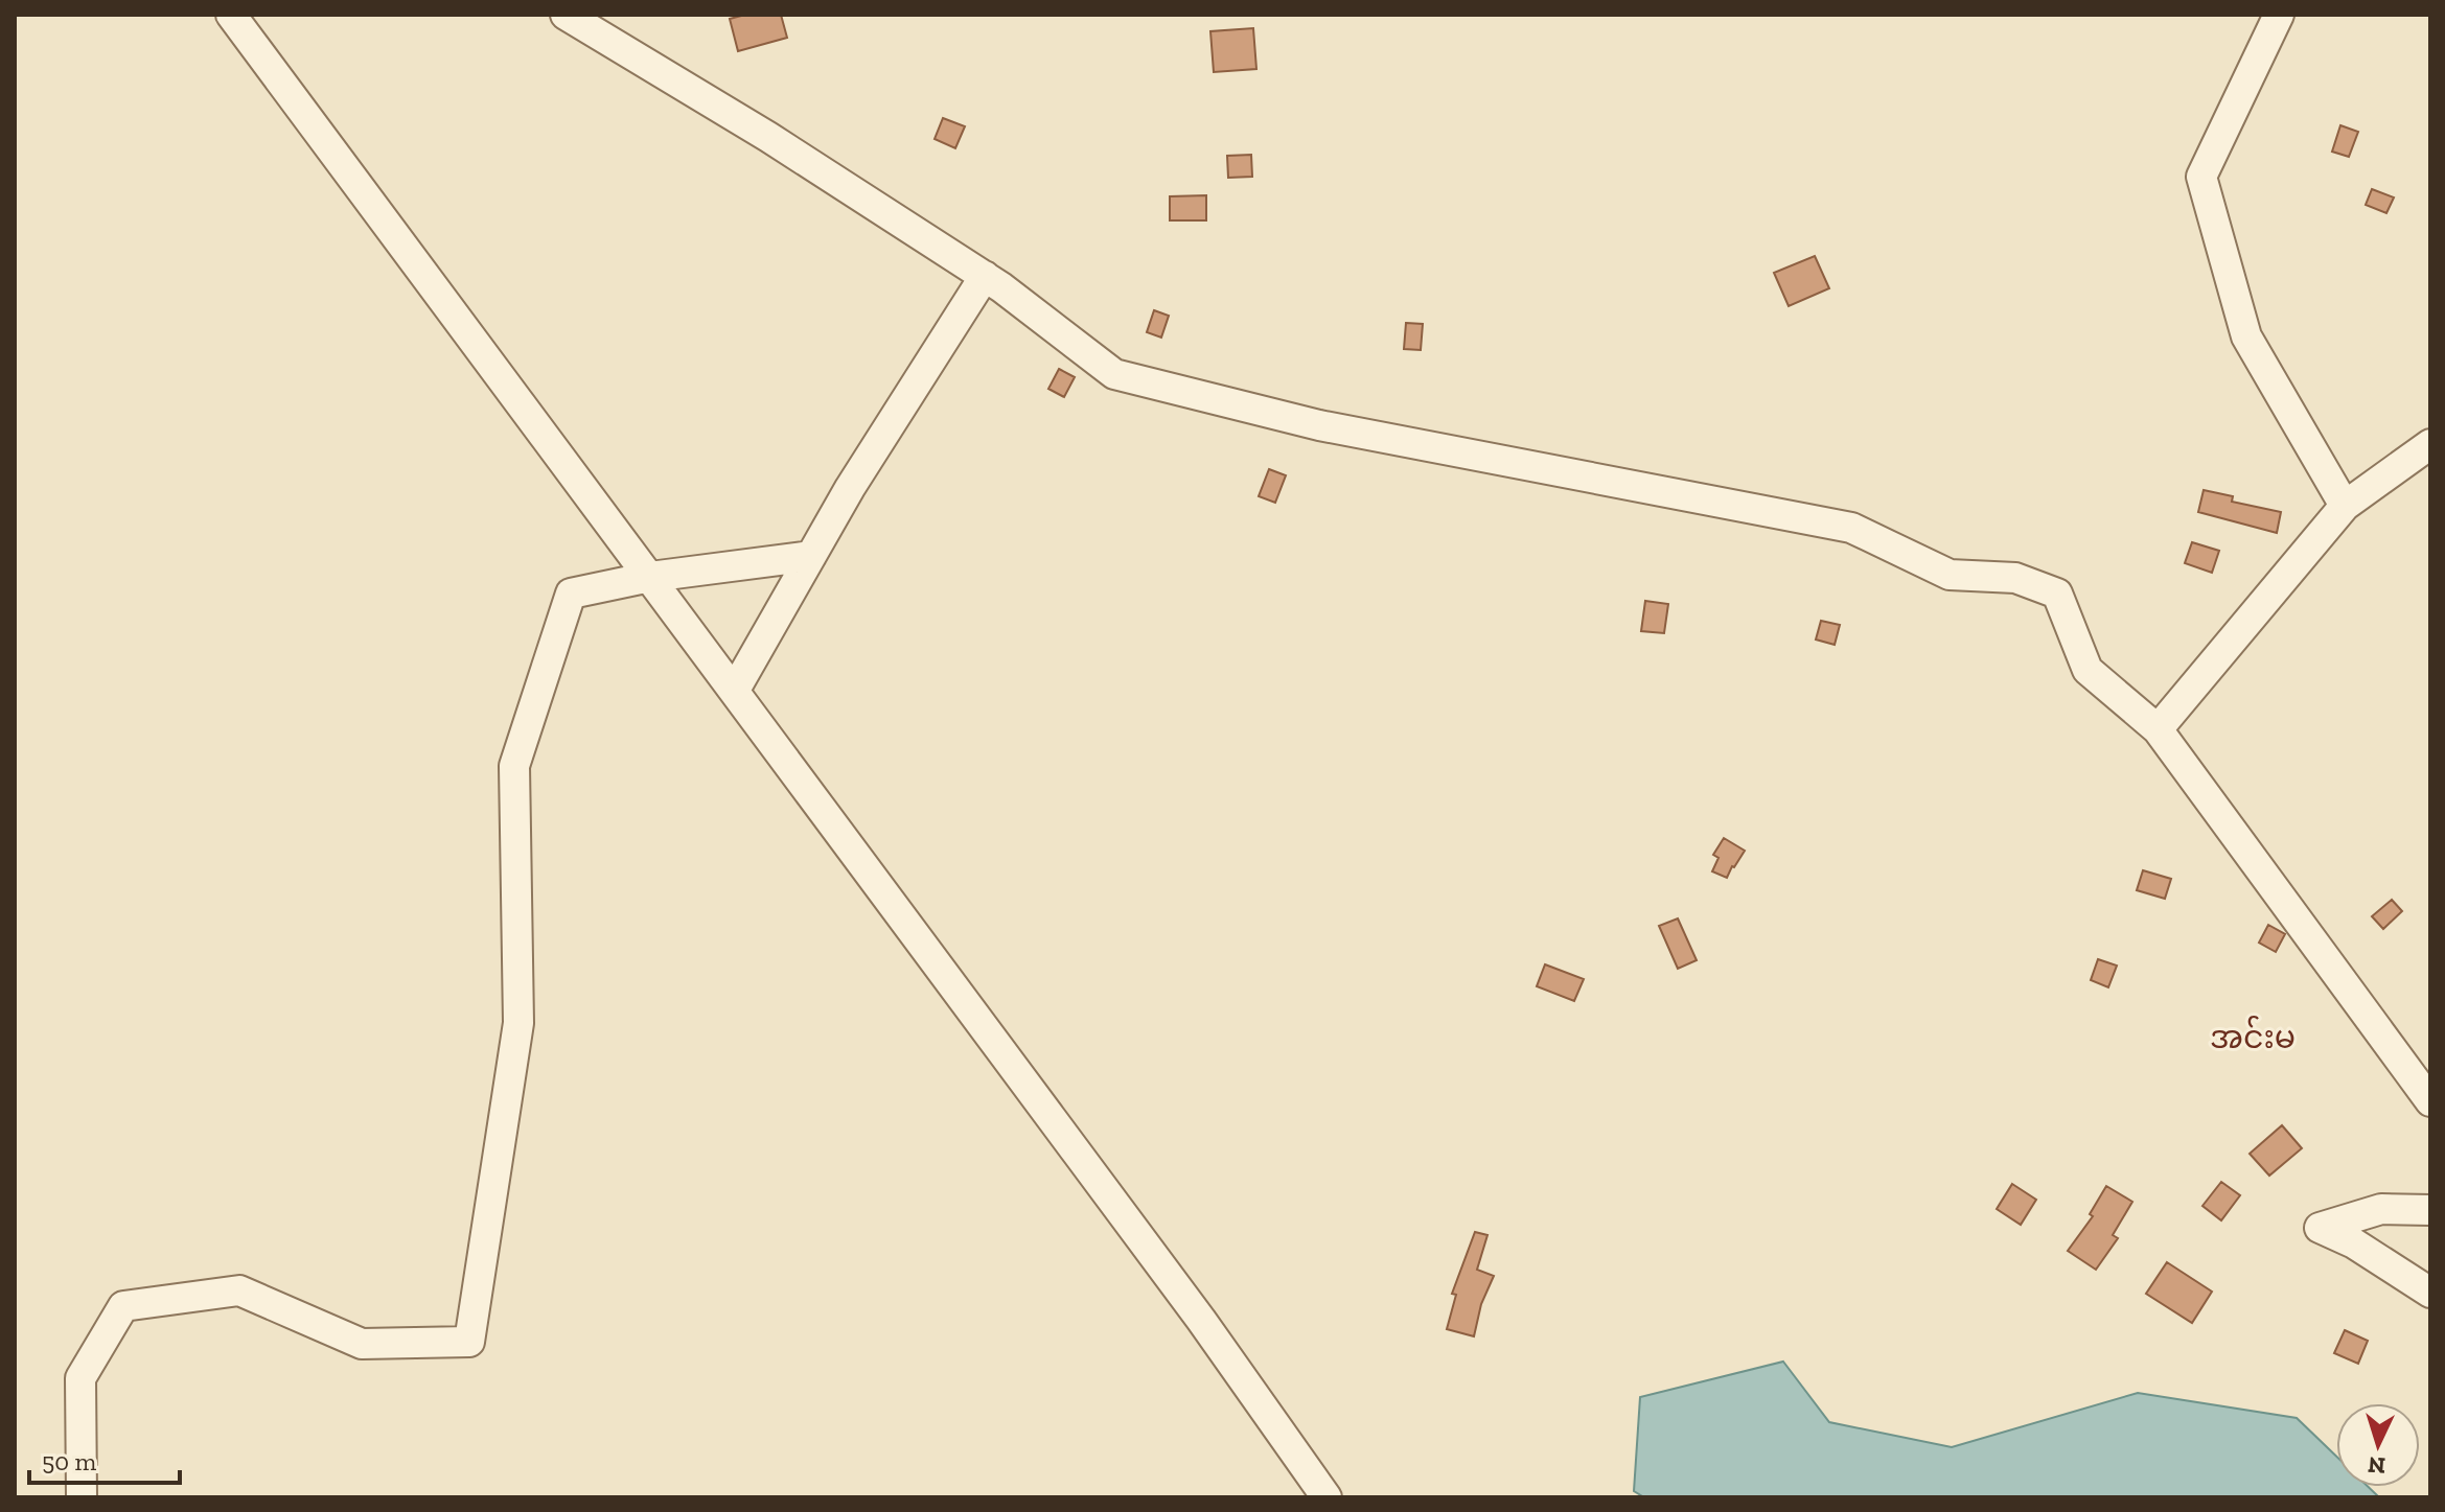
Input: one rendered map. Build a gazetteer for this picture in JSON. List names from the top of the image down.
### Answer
{
  "districts": ["အင်းမ"],
  "scale_bar": "50 m",
  "north": "bottom"
}
